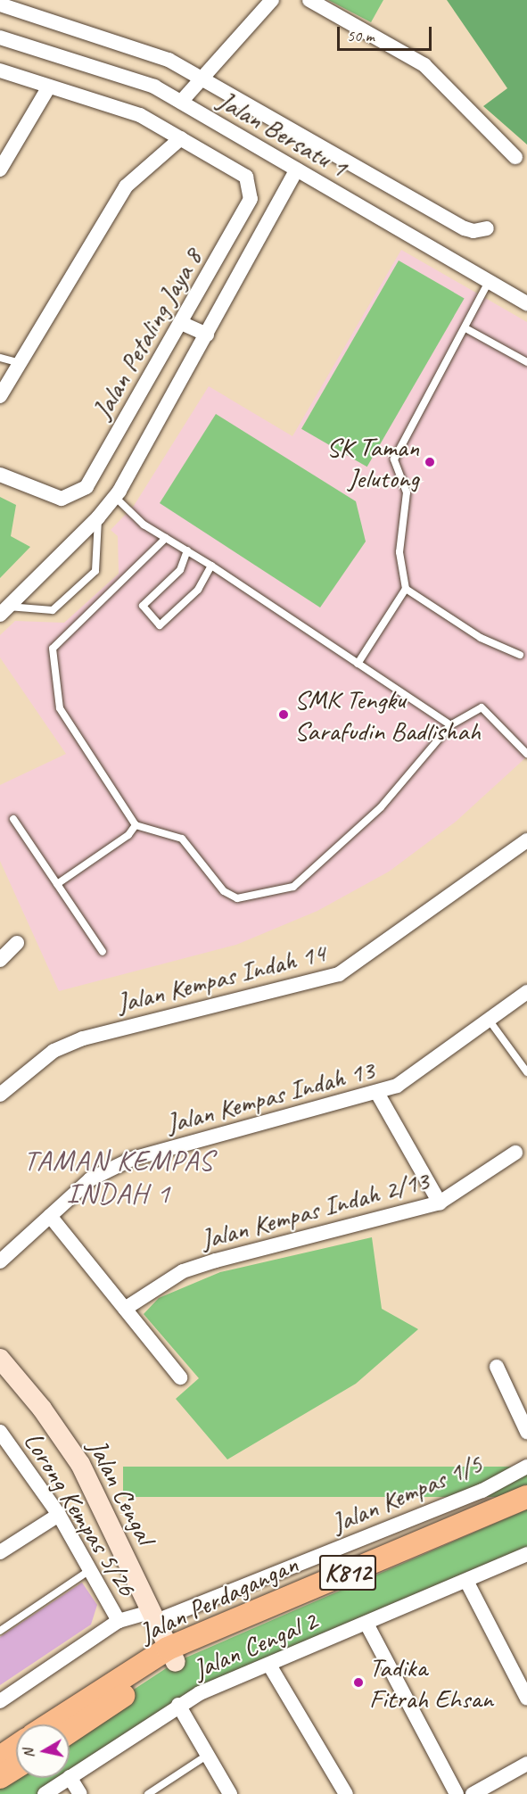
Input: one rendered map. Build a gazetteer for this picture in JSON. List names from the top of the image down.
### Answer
{
  "streets": {
    "main road": ["K812", "Jalan Perdagangan"],
    "street": [
      "Jalan Bersatu 1",
      "Jalan Petaling Jaya 8",
      "Jalan Kempas Indah 14",
      "Jalan Kempas Indah 13",
      "Jalan Kempas Indah 2/13",
      "Jalan Cengal",
      "Jalan Kempas 1/5",
      "Lorong Kempas 5/26",
      "Jalan Cengal 2"
    ]
  },
  "crossings": [
    ["Jalan Cengal", "Jalan Kempas 1/5"],
    ["Jalan Cengal", "Jalan Perdagangan"],
    ["Jalan Kempas 1/5", "Lorong Kempas 5/26"]
  ],
  "districts": ["TAMAN KEMPAS INDAH 1"],
  "places": ["SK Taman Jelutong", "SMK Tengku Sarafudin Badlishah", "Tadika Fitrah Ehsan"],
  "scale_bar": "50 m",
  "north": "left"
}
